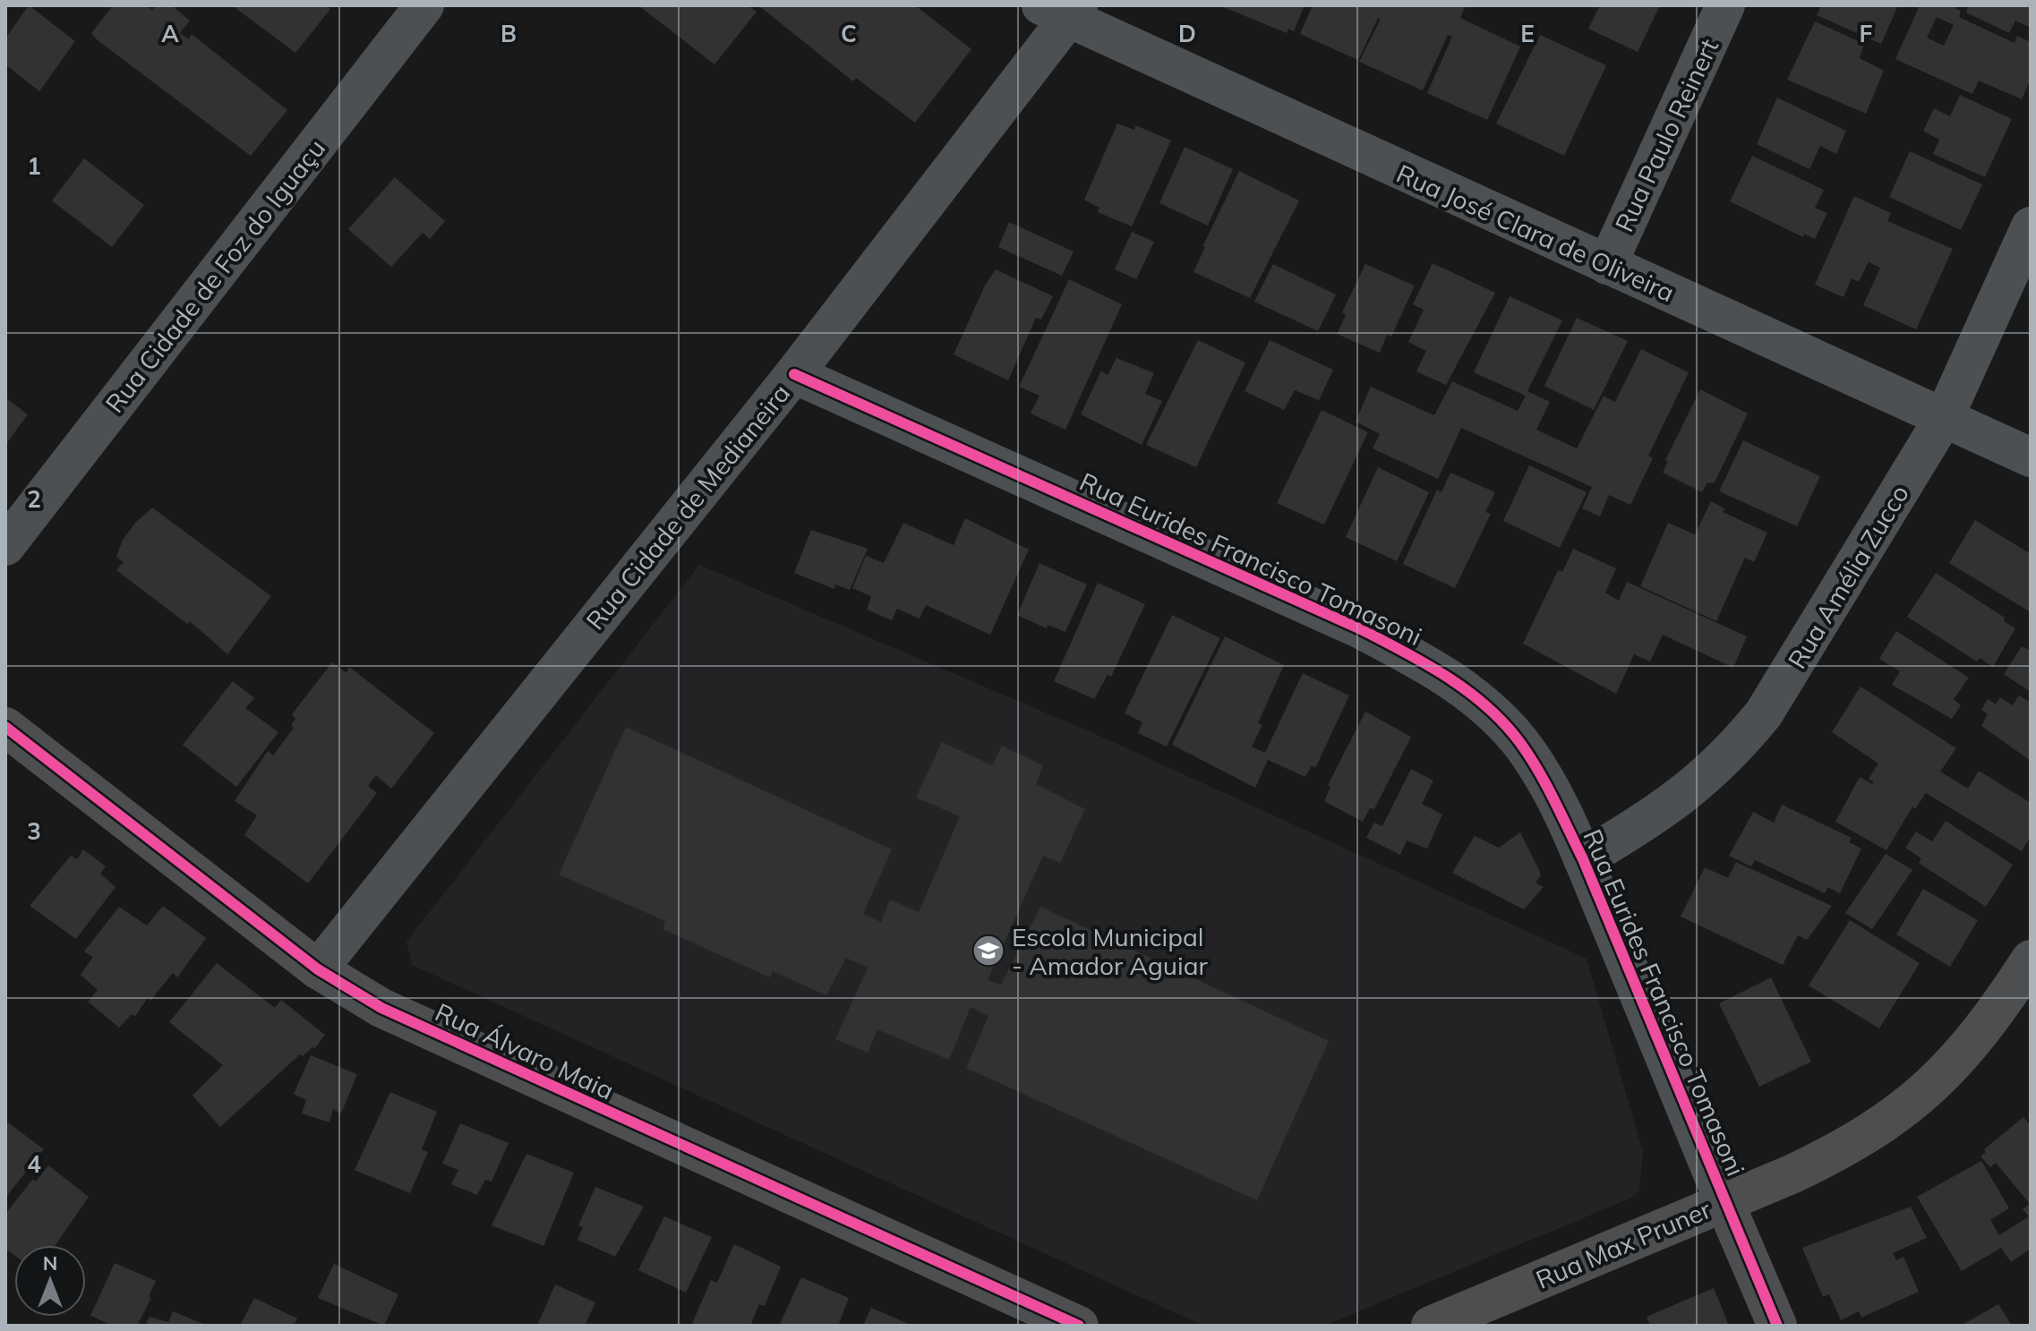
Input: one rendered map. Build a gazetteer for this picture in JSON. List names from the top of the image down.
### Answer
{
  "streets": {
    "street": [
      "Rua Paulo Reinert",
      "Rua José Clara de Oliveira",
      "Rua Cidade de Foz do Iguaçu",
      "Rua Cidade de Medianeira",
      "Rua Eurides Francisco Tomasoni",
      "Rua Amélia Zucco",
      "Rua Álvaro Maia",
      "Rua Max Pruner"
    ]
  },
  "crossings": [
    ["Rua Paulo Reinert", "Rua José Clara de Oliveira"],
    ["Rua José Clara de Oliveira", "Rua Cidade de Medianeira"],
    ["Rua José Clara de Oliveira", "Rua Amélia Zucco"],
    ["Rua Cidade de Medianeira", "Rua Eurides Francisco Tomasoni"],
    ["Rua Cidade de Medianeira", "Rua Álvaro Maia"],
    ["Rua Eurides Francisco Tomasoni", "Rua Amélia Zucco"],
    ["Rua Eurides Francisco Tomasoni", "Rua Max Pruner"]
  ],
  "places": {
    "school or university": ["Escola Municipal - Amador Aguiar"]
  },
  "north": "top",
  "grid": {
    "columns": [
      "A",
      "B",
      "C",
      "D",
      "E",
      "F"
    ],
    "rows": [
      "1",
      "2",
      "3",
      "4"
    ]
  }
}
